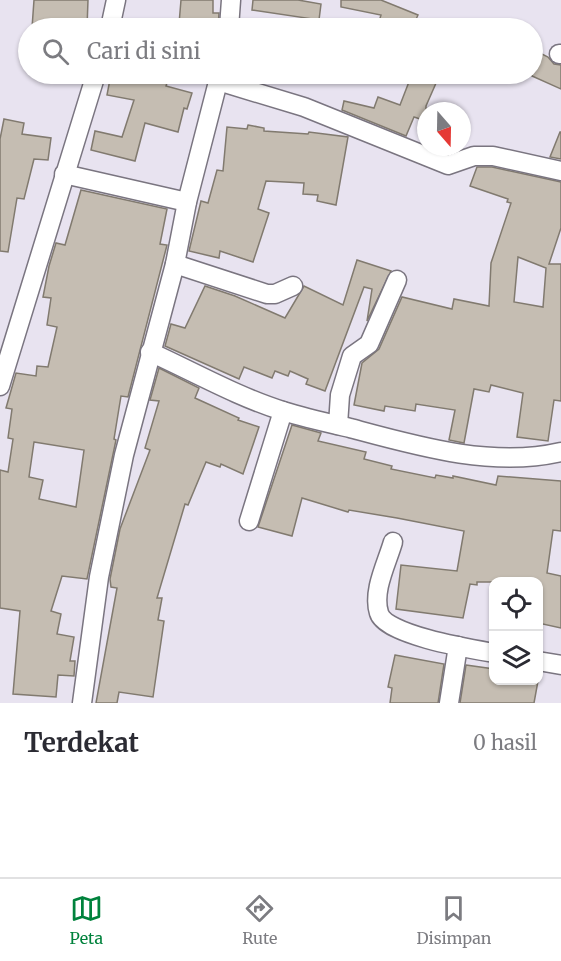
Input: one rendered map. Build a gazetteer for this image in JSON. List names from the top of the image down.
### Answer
{
  "north": "bottom",
  "page": {
    "search": "Cari di sini",
    "heading": ["Terdekat", "0 hasil"],
    "nav": ["Peta", "Rute", "Disimpan"]
  }
}
